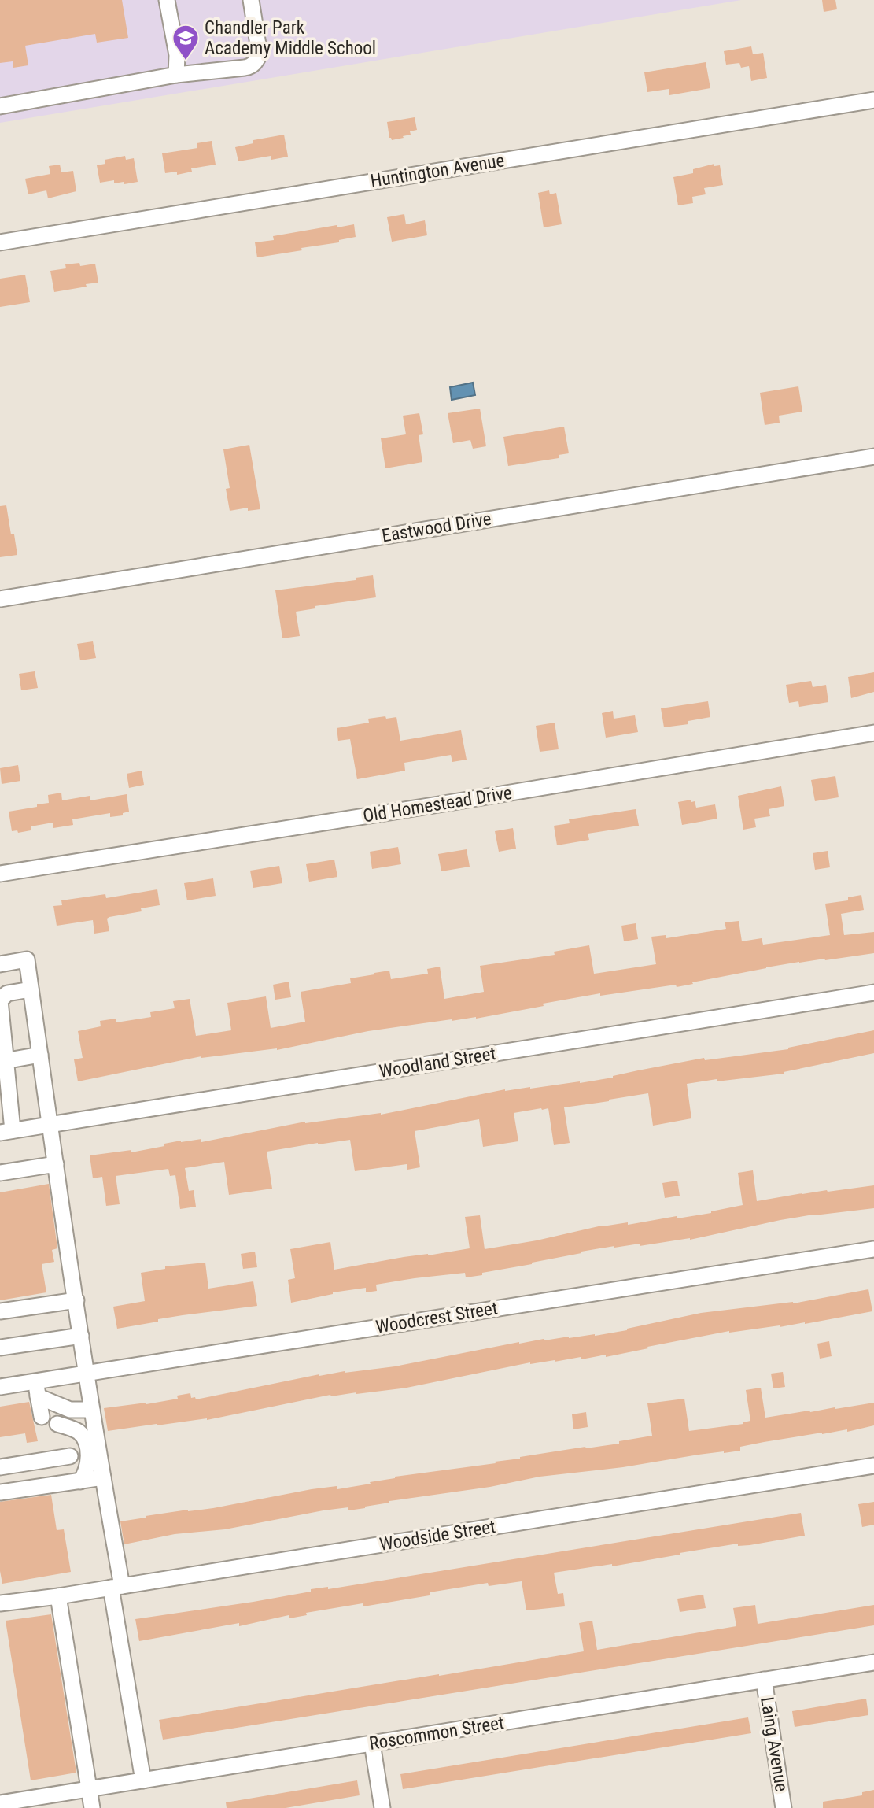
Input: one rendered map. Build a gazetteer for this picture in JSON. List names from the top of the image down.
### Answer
{
  "streets": {
    "street": [
      "Huntington Avenue",
      "Eastwood Drive",
      "Old Homestead Drive",
      "Woodland Street",
      "Woodcrest Street",
      "Woodside Street",
      "Roscommon Street",
      "Laing Avenue"
    ]
  },
  "crossings": [
    ["Roscommon Street", "Laing Avenue"]
  ],
  "places": {
    "school or university": ["Chandler Park Academy Middle School"]
  }
}
